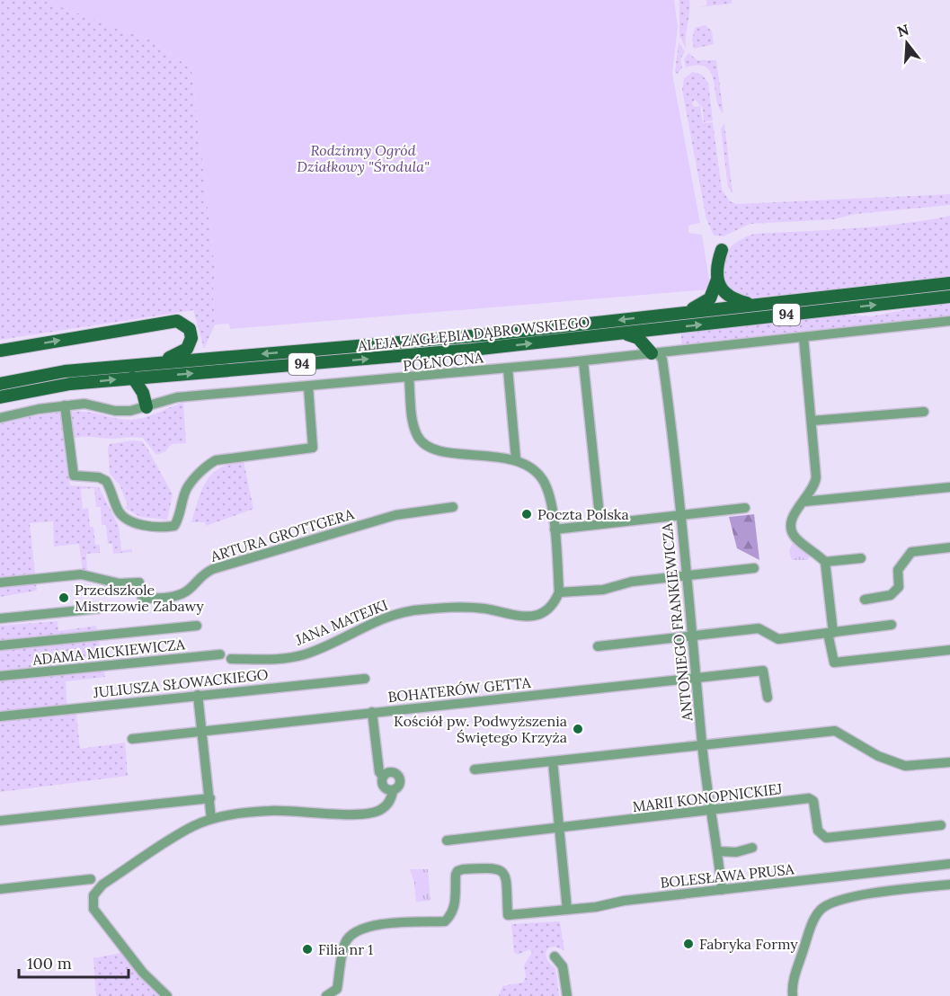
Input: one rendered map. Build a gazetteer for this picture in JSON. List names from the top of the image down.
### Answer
{
  "streets": {
    "main road": ["94", "ALEJA ZAGŁĘBIA DĄBROWSKIEGO"],
    "street": [
      "PÓŁNOCNA",
      "ARTURA GROTTGERA",
      "JANA MATEJKI",
      "ANTONIEGO FRANKIEWICZA",
      "ADAMA MICKIEWICZA",
      "JULIUSZA SŁOWACKIEGO",
      "BOHATERÓW GETTA",
      "MARII KONOPNICKIEJ",
      "BOLESŁAWA PRUSA"
    ]
  },
  "crossings": [
    ["PÓŁNOCNA", "ANTONIEGO FRANKIEWICZA"],
    ["ANTONIEGO FRANKIEWICZA", "BOHATERÓW GETTA"],
    ["ANTONIEGO FRANKIEWICZA", "MARII KONOPNICKIEJ"],
    ["ANTONIEGO FRANKIEWICZA", "BOLESŁAWA PRUSA"]
  ],
  "parks": ["Rodzinny Ogród Działkowy \"Środula\""],
  "places": [
    "Poczta Polska",
    "Przedszkole Mistrzowie Zabawy",
    "Kościół pw. Podwyższenia Świętego Krzyża",
    "Fabryka Formy",
    "Filia nr 1"
  ],
  "scale_bar": "100 m",
  "north": "top"
}
